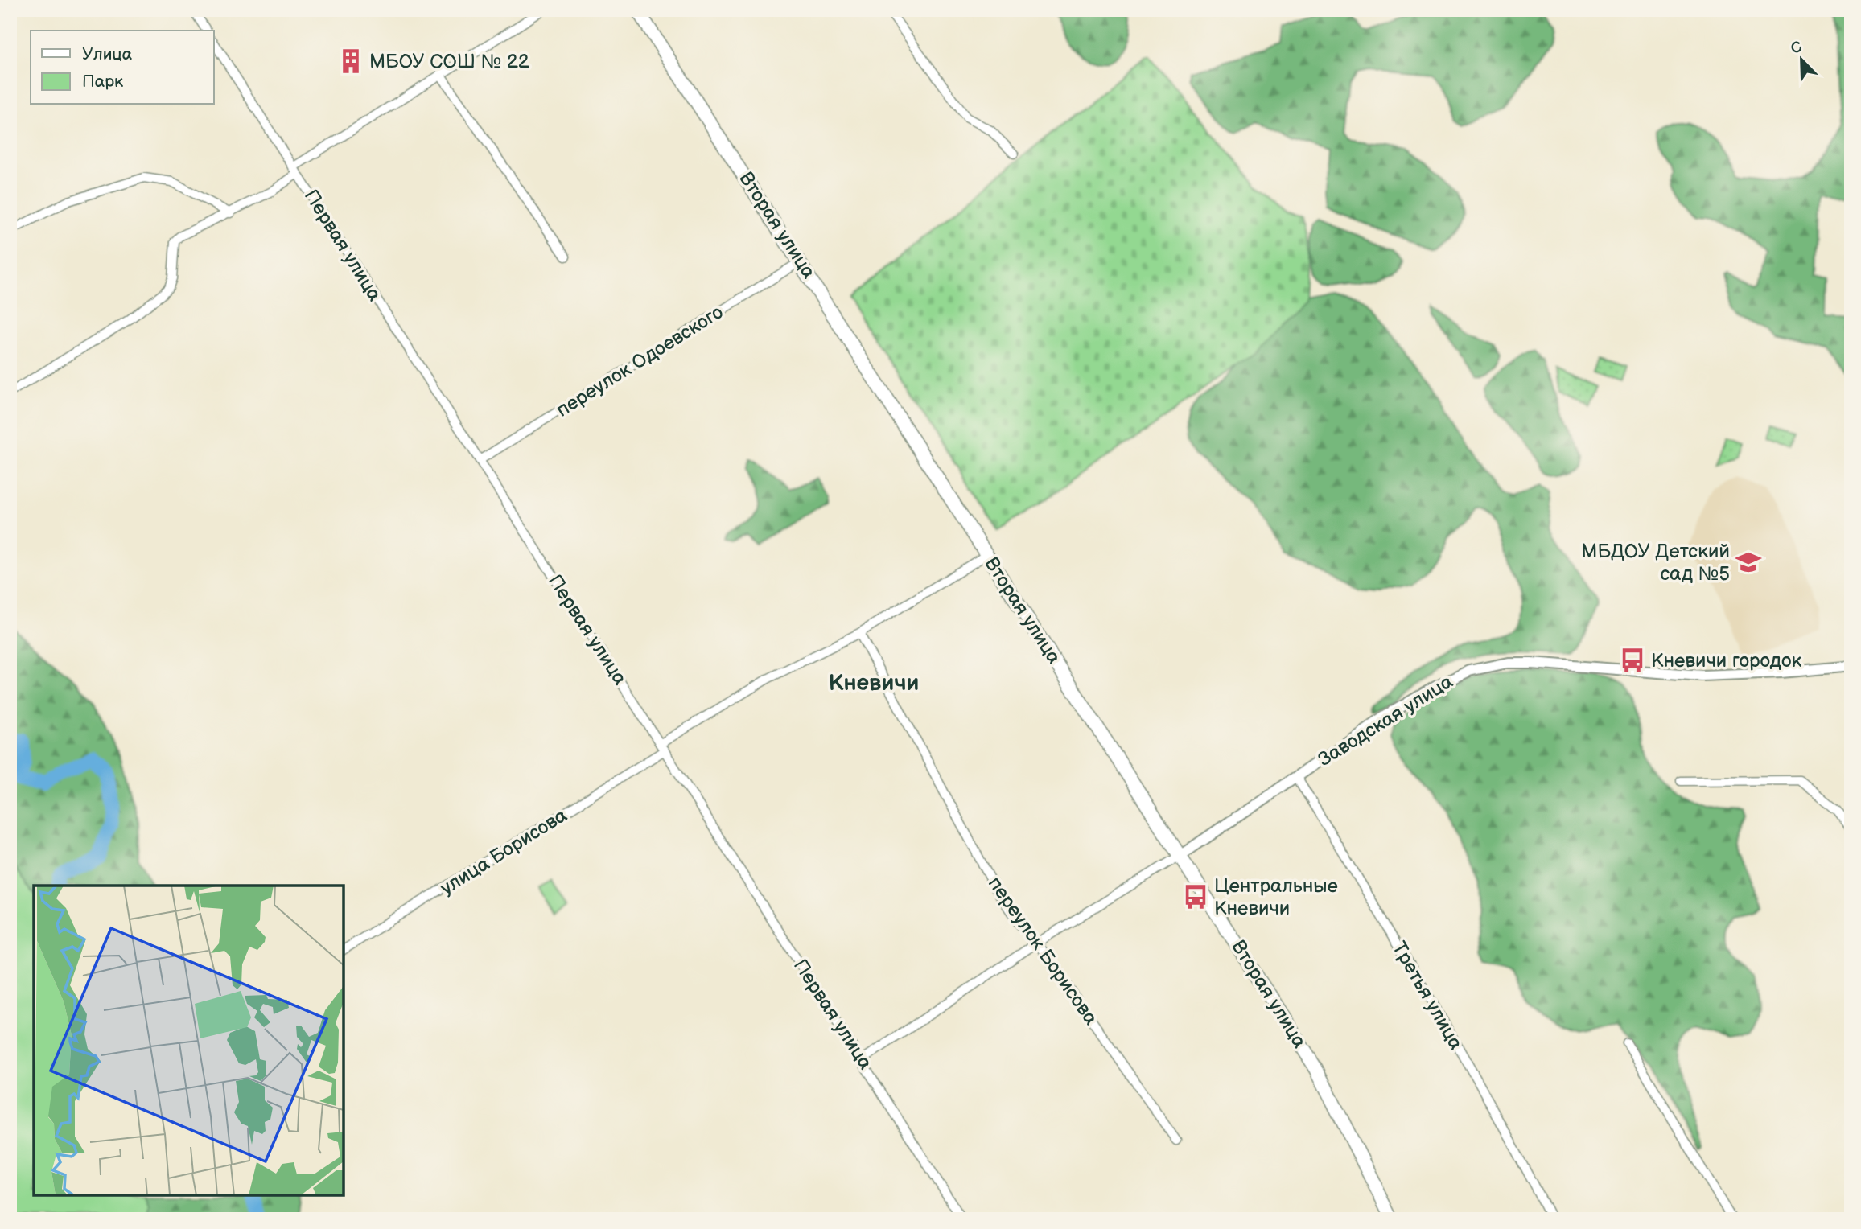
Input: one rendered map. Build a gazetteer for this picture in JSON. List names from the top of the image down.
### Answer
{
  "streets": {
    "main road": ["Вторая улица"],
    "street": [
      "Первая улица",
      "переулок Одоевского",
      "Заводская улица",
      "улица Борисова",
      "переулок Борисова",
      "Третья улица"
    ]
  },
  "crossings": [
    ["Вторая улица", "переулок Одоевского"],
    ["Вторая улица", "Заводская улица"],
    ["Первая улица", "переулок Одоевского"],
    ["Первая улица", "улица Борисова"],
    ["Заводская улица", "Третья улица"]
  ],
  "districts": ["Кневичи"],
  "places": {
    "building": ["МБОУ СОШ № 22"],
    "school or university": ["МБДОУ Детский сад №5"],
    "bus stop": ["Кневичи городок", "Центральные Кневичи"]
  },
  "legend": ["Улица", "Парк"],
  "north": "top left"
}
